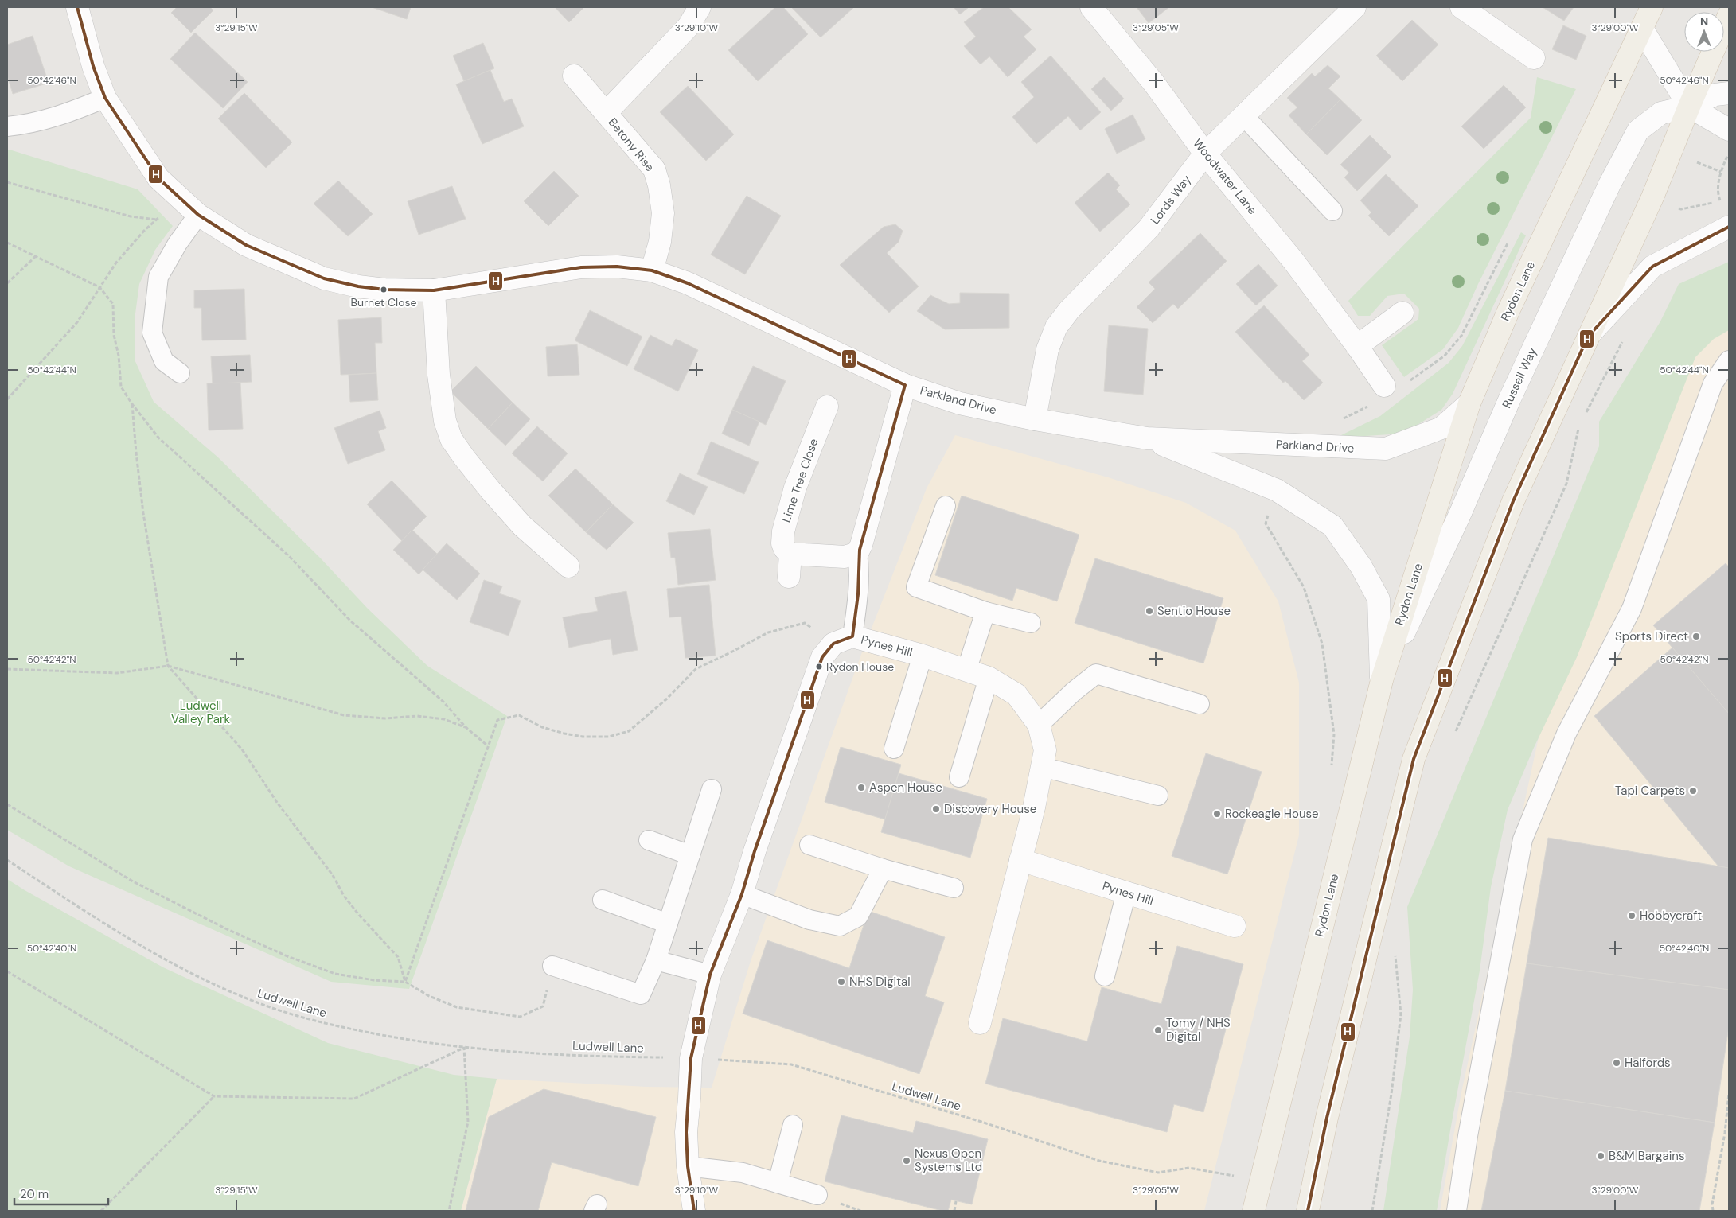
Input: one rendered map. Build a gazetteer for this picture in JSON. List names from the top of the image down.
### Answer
{
  "streets": {
    "main road": ["Rydon Lane"],
    "street": [
      "Betony Rise",
      "Woodwater Lane",
      "Lords Way",
      "Russell Way",
      "Parkland Drive",
      "Lime Tree Close",
      "Pynes Hill"
    ],
    "path": ["Ludwell Lane"]
  },
  "crossings": [
    ["Betony Rise", "Parkland Drive"],
    ["Woodwater Lane", "Lords Way"],
    ["Lords Way", "Parkland Drive"],
    ["Rydon Lane", "Russell Way"],
    ["Rydon Lane", "Parkland Drive"],
    ["Russell Way", "Parkland Drive"]
  ],
  "parks": ["Ludwell Valley Park"],
  "places": [
    "Burnet Close",
    "Sentio House",
    "Sports Direct",
    "Rydon House",
    "Aspen House",
    "Tapi Carpets",
    "Discovery House",
    "Rockeagle House",
    "Hobbycraft",
    "NHS Digital",
    "Tomy / NHS Digital",
    "Halfords",
    "B&M Bargains",
    "Nexus Open Systems Ltd"
  ],
  "lines": ["transit line H"],
  "scale_bar": "20 m",
  "north": "top",
  "coordinates": [
    "3°29'15\"W",
    "3°29'10\"W",
    "3°29'05\"W",
    "3°29'00\"W",
    "50°42'46\"N",
    "50°42'44\"N",
    "50°42'42\"N",
    "50°42'40\"N"
  ]
}
